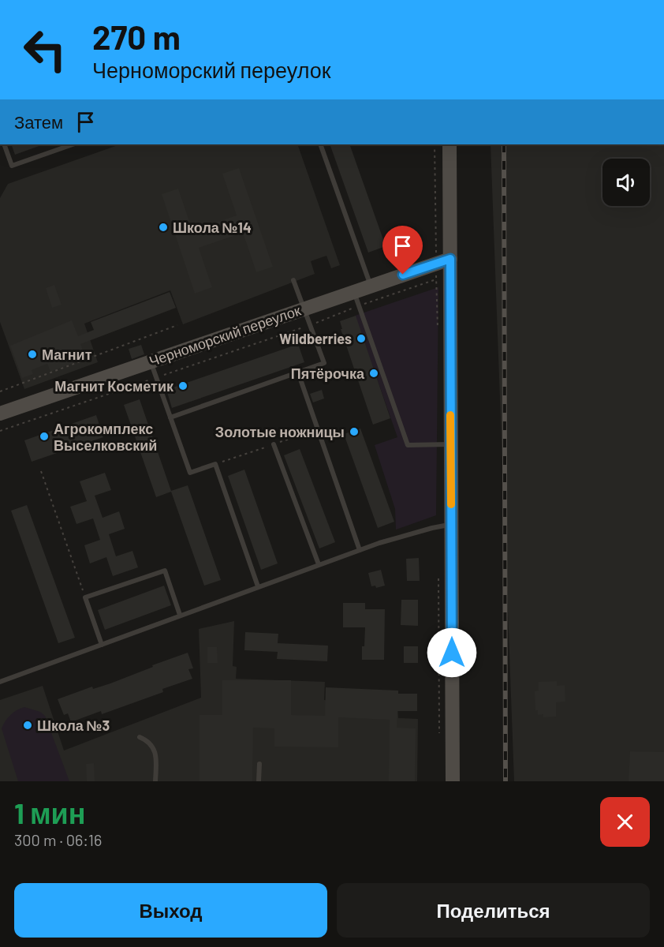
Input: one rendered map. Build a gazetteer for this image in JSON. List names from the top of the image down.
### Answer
{
  "streets": {
    "street": ["Черноморский переулок"]
  },
  "places": [
    "Школа №14",
    "Wildberries",
    "Магнит",
    "Пятёрочка",
    "Магнит Косметик",
    "Золотые ножницы",
    "Агрокомплекс Выселковский",
    "Школа №3"
  ],
  "page": {
    "turn": ["270 m", "Черноморский переулок"],
    "then": "Затем",
    "heading": ["1 мин", "300 m · 06:16"],
    "buttons": ["Выход", "Поделиться"]
  }
}
